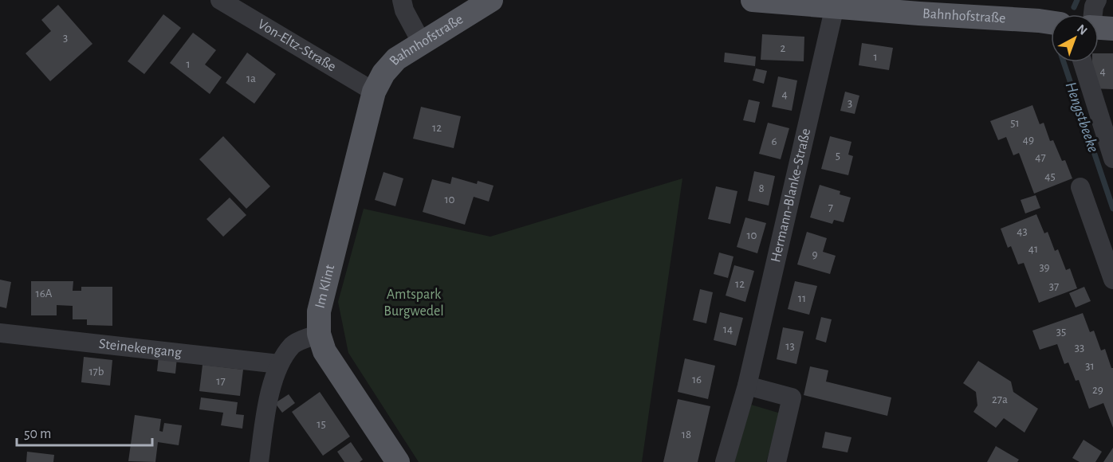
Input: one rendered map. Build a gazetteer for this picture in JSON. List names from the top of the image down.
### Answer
{
  "streets": {
    "main road": ["Bahnhofstraße", "Im Klint"],
    "street": ["Von-Eltz-Straße", "Hermann-Blanke-Straße", "Steinekengang"]
  },
  "crossings": [
    ["Bahnhofstraße", "Von-Eltz-Straße"],
    ["Bahnhofstraße", "Hermann-Blanke-Straße"],
    ["Bahnhofstraße", "Im Klint"],
    ["Von-Eltz-Straße", "Im Klint"]
  ],
  "water": ["Hengstbeeke"],
  "parks": ["Amtspark Burgwedel"],
  "house_numbers": [
    "3",
    "2",
    "1",
    "1",
    "4",
    "1a",
    "4",
    "3",
    "51",
    "12",
    "49",
    "6",
    "5",
    "47",
    "45",
    "8",
    "10",
    "7",
    "43",
    "10",
    "41",
    "9",
    "39",
    "12",
    "37",
    "16A",
    "11",
    "14",
    "35",
    "13",
    "33",
    "31",
    "17b",
    "16",
    "17",
    "29",
    "27a",
    "15",
    "18"
  ],
  "scale_bar": "50 m",
  "north": "top right"
}
